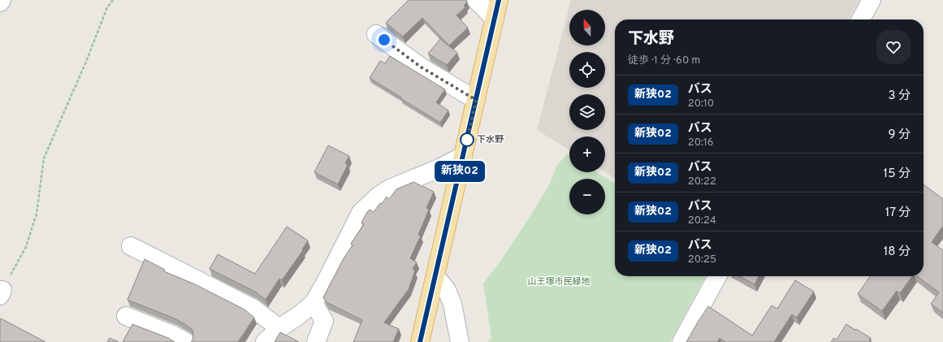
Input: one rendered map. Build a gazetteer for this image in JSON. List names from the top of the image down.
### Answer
{
  "parks": ["山王塚市民緑地"],
  "places": ["下水野"],
  "lines": ["bus line 新狭02"],
  "north": "top",
  "page": {
    "on_map": "新狭02",
    "map_buttons": ["+", "−"],
    "heading": ["下水野", "徒歩 · 1 分 · 60 m"],
    "list": [
      {
        "mark": "新狭02",
        "name": "バス",
        "note": "20:10",
        "value": "3 分"
      },
      {
        "mark": "新狭02",
        "name": "バス",
        "note": "20:16",
        "value": "9 分"
      },
      {
        "mark": "新狭02",
        "name": "バス",
        "note": "20:22",
        "value": "15 分"
      },
      {
        "mark": "新狭02",
        "name": "バス",
        "note": "20:24",
        "value": "17 分"
      },
      {
        "mark": "新狭02",
        "name": "バス",
        "note": "20:25",
        "value": "18 分"
      }
    ]
  }
}
